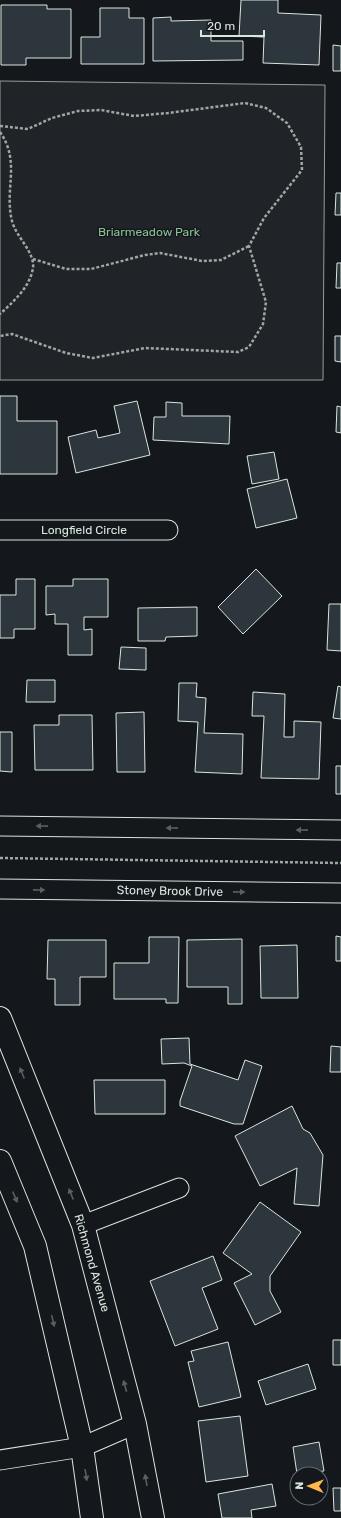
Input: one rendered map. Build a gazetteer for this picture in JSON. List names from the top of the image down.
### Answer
{
  "streets": {
    "main road": ["Richmond Avenue"],
    "street": ["Longfield Circle", "Stoney Brook Drive"]
  },
  "parks": ["Briarmeadow Park"],
  "scale_bar": "20 m",
  "north": "left"
}
